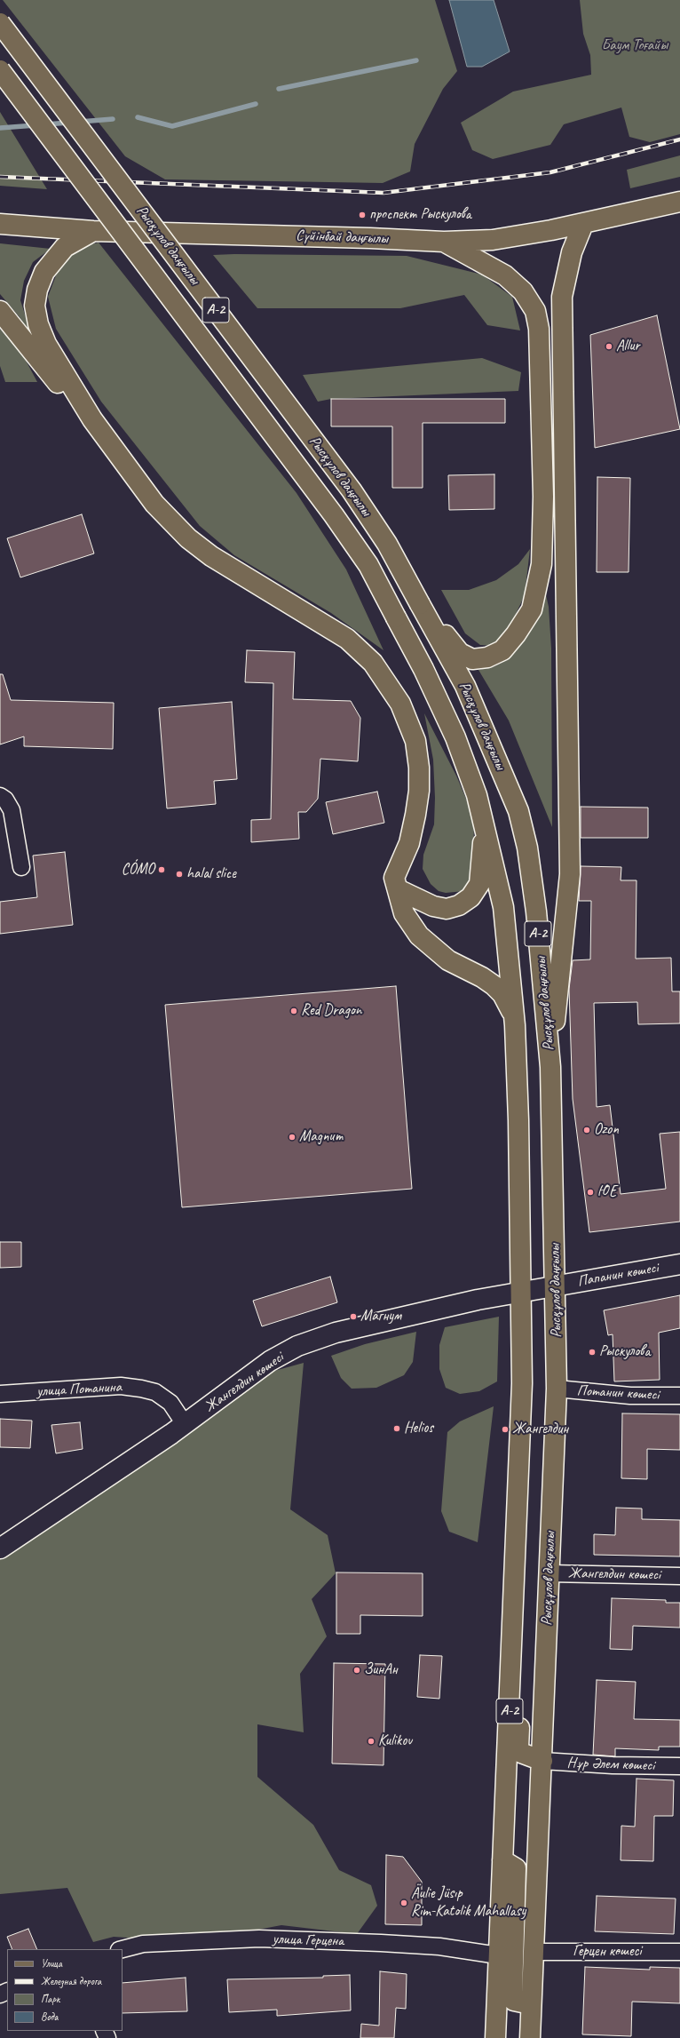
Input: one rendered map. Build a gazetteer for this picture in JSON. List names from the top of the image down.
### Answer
{
  "streets": {
    "main road": [
      "Сүйінбай даңғылы",
      "Рысқұлов даңғылы",
      "A-2",
      "Папанин көшесі",
      "Жангелдин көшесі"
    ],
    "street": [
      "улица Потанина",
      "Потанин көшесі",
      "Нұр Әлем көшесі",
      "улица Герцена",
      "Герцен көшесі"
    ]
  },
  "crossings": [
    ["Рысқұлов даңғылы", "Папанин көшесі"],
    ["Рысқұлов даңғылы", "Жангелдин көшесі"],
    ["Рысқұлов даңғылы", "Потанин көшесі"],
    ["Рысқұлов даңғылы", "Нұр Әлем көшесі"],
    ["Рысқұлов даңғылы", "улица Герцена"],
    ["Рысқұлов даңғылы", "Герцен көшесі"],
    ["Папанин көшесі", "Жангелдин көшесі"],
    ["Жангелдин көшесі", "улица Потанина"]
  ],
  "parks": ["Баум Тоғайы"],
  "places": [
    "проспект Рыскулова",
    "Allur",
    "CÓMO",
    "halal slice",
    "Red Dragon",
    "Ozon",
    "Magnum",
    "ЮЕ",
    "Магнум",
    "Рыскулова",
    "Helios",
    "Жангелдин",
    "ЗинАн",
    "Kulikov",
    "Äulie Jüsıp Rim-Katolik Mahallasy"
  ],
  "legend": [
    "Улица",
    "Железная дорога",
    "Парк",
    "Вода"
  ]
}
